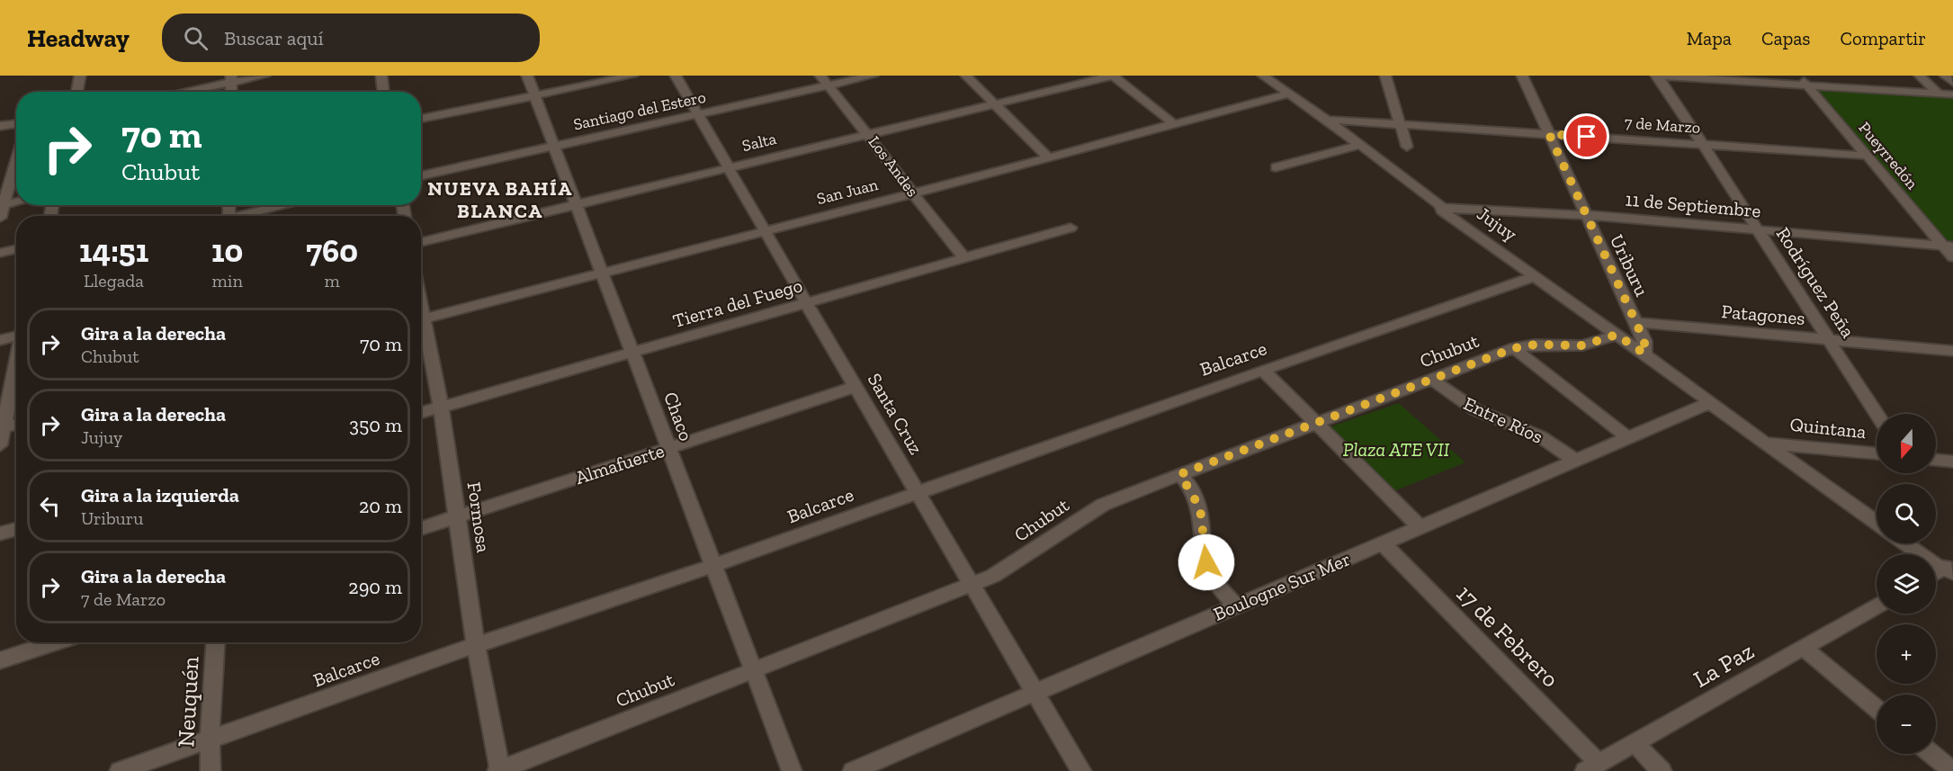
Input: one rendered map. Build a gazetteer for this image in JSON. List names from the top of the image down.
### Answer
{
  "streets": {
    "street": [
      "Santiago del Estero",
      "7 de Marzo",
      "Salta",
      "Pueyrredón",
      "Los Andes",
      "San Juan",
      "11 de Septiembre",
      "Jujuy",
      "Uriburu",
      "Rodríguez Peña",
      "Tierra del Fuego",
      "Patagones",
      "Chubut",
      "Balcarce",
      "Santa Cruz",
      "Chaco",
      "Entre Ríos",
      "Quintana",
      "Almafuerte",
      "Formosa",
      "Boulogne Sur Mer",
      "17 de Febrero",
      "La Paz",
      "Neuquén"
    ]
  },
  "crossings": [
    ["Santiago del Estero", "Los Andes"],
    ["Santiago del Estero", "Santa Cruz"],
    ["Santiago del Estero", "Chaco"],
    ["7 de Marzo", "Pueyrredón"],
    ["7 de Marzo", "Jujuy"],
    ["7 de Marzo", "Uriburu"],
    ["7 de Marzo", "Rodríguez Peña"],
    ["Salta", "Los Andes"],
    ["Salta", "Santa Cruz"],
    ["Salta", "Chaco"],
    ["Pueyrredón", "11 de Septiembre"],
    ["Los Andes", "San Juan"],
    ["Los Andes", "Tierra del Fuego"],
    ["San Juan", "Jujuy"],
    ["San Juan", "Santa Cruz"],
    ["San Juan", "Chaco"],
    ["11 de Septiembre", "Jujuy"],
    ["11 de Septiembre", "Uriburu"],
    ["11 de Septiembre", "Rodríguez Peña"],
    ["Jujuy", "Uriburu"],
    ["Jujuy", "Chubut"],
    ["Jujuy", "Balcarce"],
    ["Jujuy", "Quintana"],
    ["Jujuy", "Boulogne Sur Mer"],
    ["Uriburu", "Patagones"],
    ["Rodríguez Peña", "Patagones"],
    ["Tierra del Fuego", "Santa Cruz"],
    ["Tierra del Fuego", "Chaco"],
    ["Tierra del Fuego", "Formosa"],
    ["Chubut", "Santa Cruz"],
    ["Chubut", "Chaco"],
    ["Chubut", "Entre Ríos"],
    ["Chubut", "Formosa"],
    ["Balcarce", "Santa Cruz"],
    ["Balcarce", "Chaco"],
    ["Balcarce", "Formosa"],
    ["Balcarce", "Neuquén"],
    ["Santa Cruz", "Almafuerte"],
    ["Santa Cruz", "Boulogne Sur Mer"],
    ["Chaco", "Almafuerte"],
    ["Entre Ríos", "Boulogne Sur Mer"],
    ["Almafuerte", "Formosa"],
    ["Boulogne Sur Mer", "17 de Febrero"],
    ["17 de Febrero", "La Paz"]
  ],
  "districts": ["NUEVA BAHÍA BLANCA"],
  "parks": ["Plaza ATE VII"],
  "north": "bottom",
  "page": {
    "header": "Headway",
    "search": "Buscar aquí",
    "nav": ["Mapa", "Capas", "Compartir"],
    "turn": ["70 m", "Chubut"],
    "eta": [
      "14:51",
      "Llegada",
      "10",
      "min",
      "760",
      "m"
    ],
    "list": [
      {
        "name": "Gira a la derecha",
        "note": "Chubut",
        "value": "70 m"
      },
      {
        "name": "Gira a la derecha",
        "note": "Jujuy",
        "value": "350 m"
      },
      {
        "name": "Gira a la izquierda",
        "note": "Uriburu",
        "value": "20 m"
      },
      {
        "name": "Gira a la derecha",
        "note": "7 de Marzo",
        "value": "290 m"
      }
    ],
    "map_buttons": ["+", "−"]
  }
}
